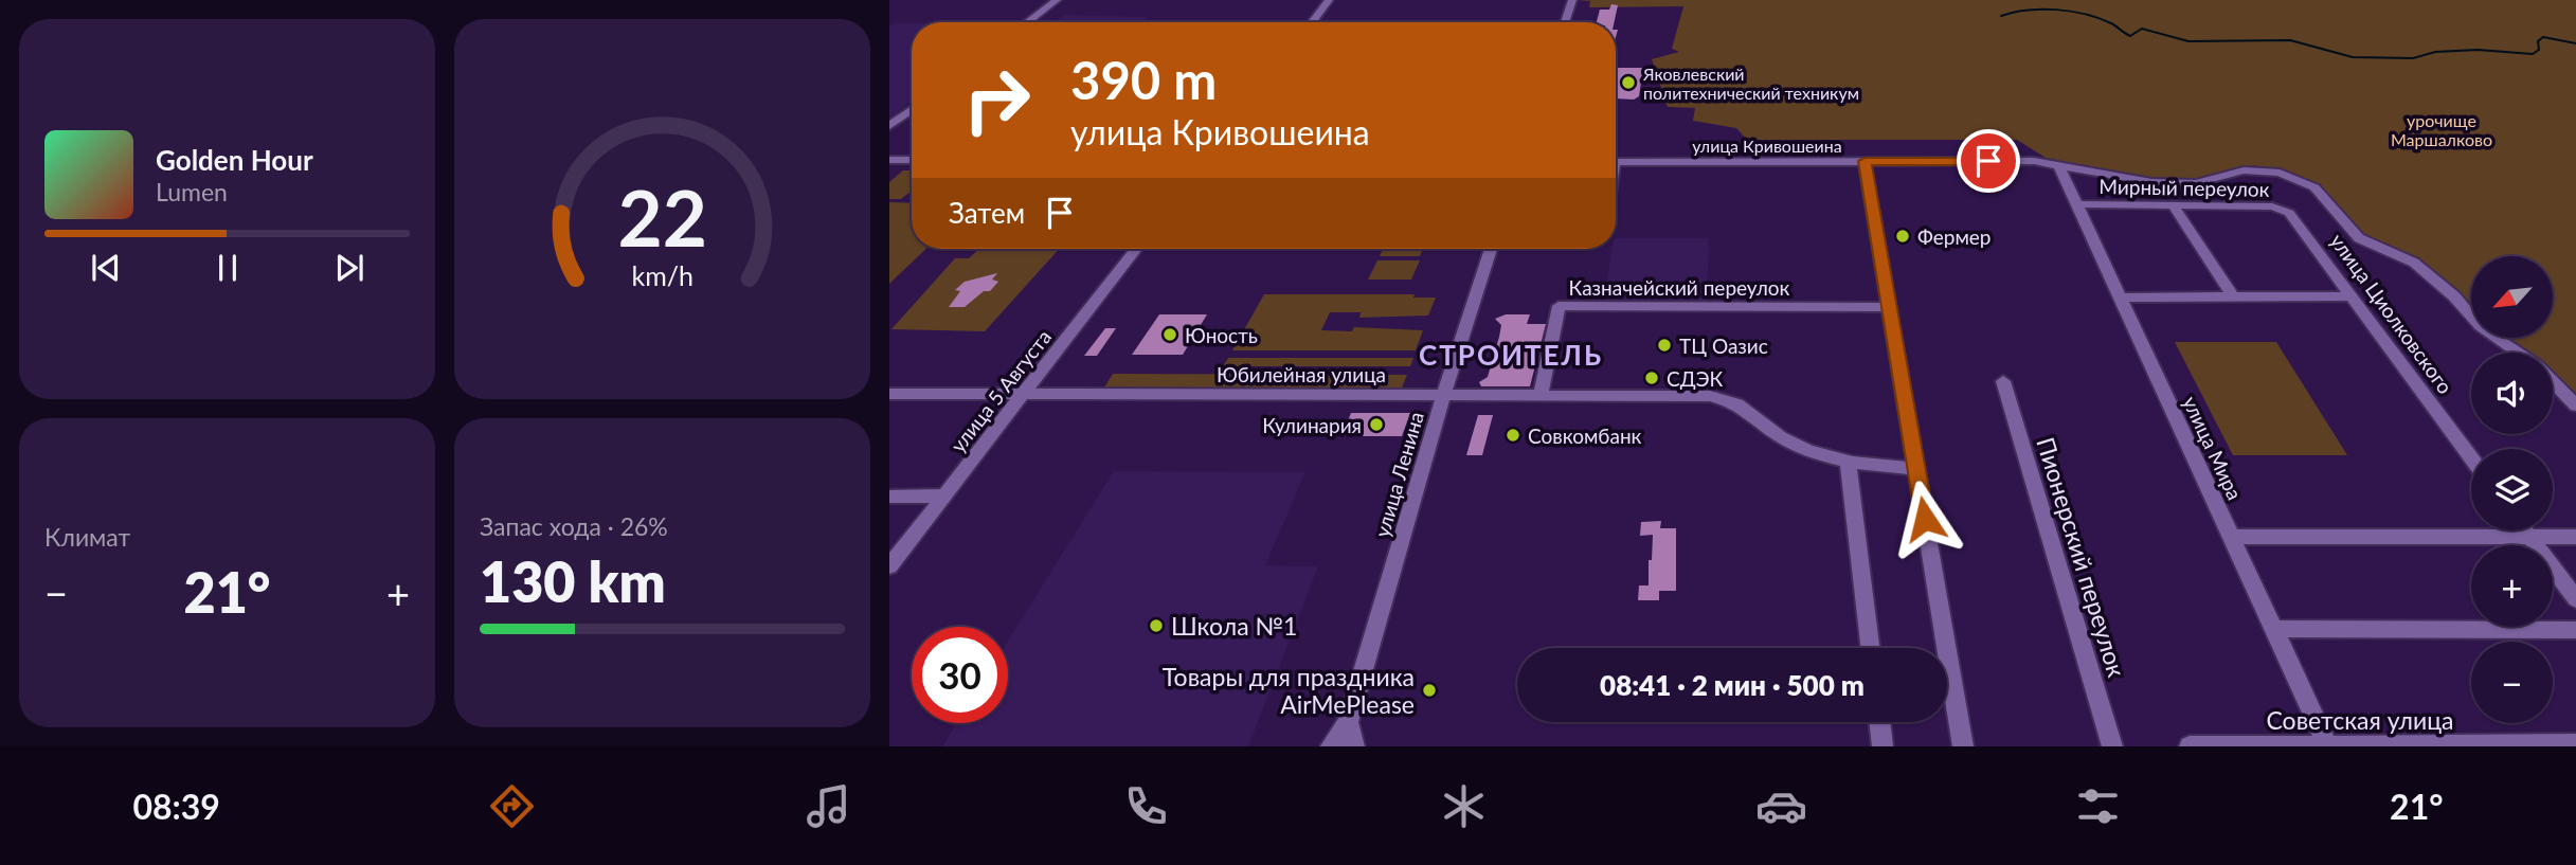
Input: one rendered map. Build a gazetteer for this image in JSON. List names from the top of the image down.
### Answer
{
  "streets": {
    "street": [
      "улица Кривошеина",
      "Мирный переулок",
      "Казначейский переулок",
      "улица Циолковского",
      "Юбилейная улица",
      "улица 5 Августа",
      "улица Мира",
      "улица Ленина",
      "Пионерский переулок",
      "Советская улица"
    ]
  },
  "crossings": [
    ["улица Кривошеина", "улица Мира"],
    ["Мирный переулок", "улица Циолковского"],
    ["Мирный переулок", "улица Мира"],
    ["Казначейский переулок", "Юбилейная улица"],
    ["Юбилейная улица", "улица 5 Августа"],
    ["Юбилейная улица", "улица Ленина"],
    ["улица Мира", "Советская улица"]
  ],
  "districts": ["СТРОИТЕЛЬ"],
  "parks": ["урочище Маршалково"],
  "places": [
    "Яковлевский политехнический техникум",
    "Фермер",
    "Юность",
    "ТЦ Оазис",
    "СДЭК",
    "Кулинария",
    "Совкомбанк",
    "Школа №1",
    "Товары для праздника AirMePlease"
  ],
  "north": "bottom left",
  "page": {
    "turn": ["390 m", "улица Кривошеина"],
    "song": ["Golden Hour", "Lumen"],
    "then": "Затем",
    "map_buttons": ["+", "−"],
    "tile": [
      "Климат",
      ["Запас хода · 26%", "130 km"]
    ],
    "heat": ["−", "21°", "+"],
    "limit": "30",
    "trip": "08:41 · 2 мин · 500 m",
    "tabs": ["08:39", "21°"],
    "gauge": ["22", "km/h"]
  }
}
